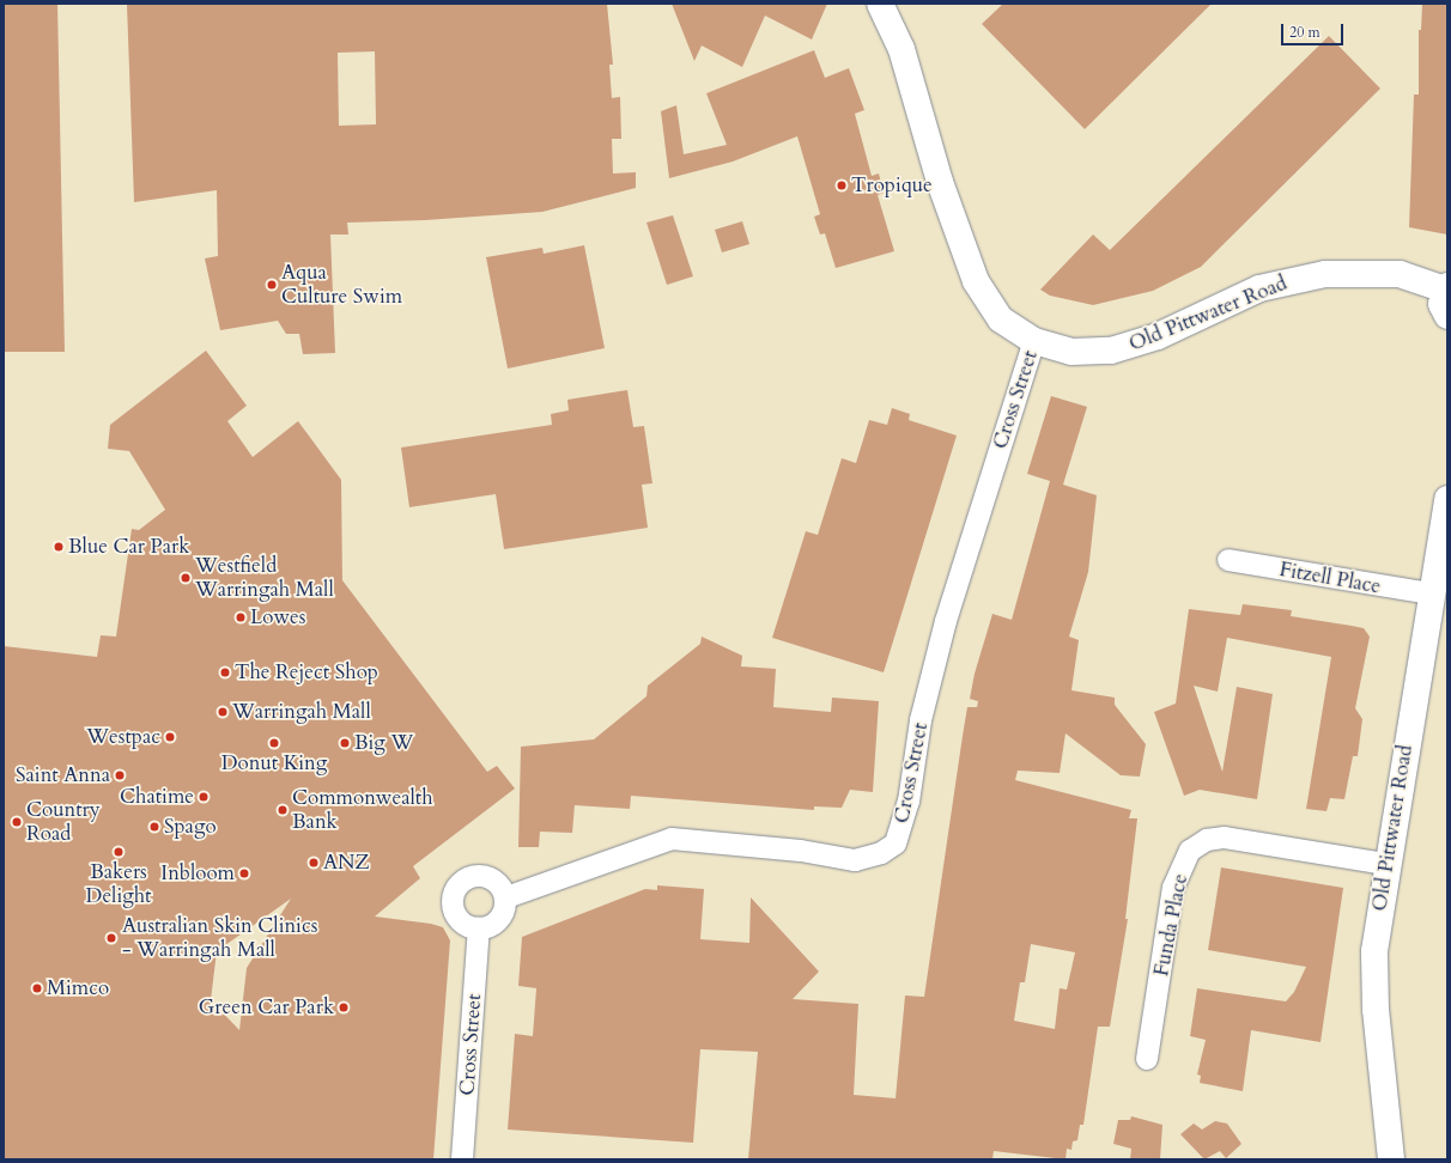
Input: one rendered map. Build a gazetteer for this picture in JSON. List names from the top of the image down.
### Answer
{
  "streets": {
    "street": [
      "Old Pittwater Road",
      "Cross Street",
      "Fitzell Place",
      "Funda Place"
    ]
  },
  "crossings": [
    ["Old Pittwater Road", "Cross Street"],
    ["Old Pittwater Road", "Fitzell Place"],
    ["Old Pittwater Road", "Funda Place"]
  ],
  "places": [
    "Tropique",
    "Aqua Culture Swim",
    "Blue Car Park",
    "Westfield Warringah Mall",
    "Lowes",
    "The Reject Shop",
    "Warringah Mall",
    "Westpac",
    "Donut King",
    "Big W",
    "Saint Anna",
    "Chatime",
    "Commonwealth Bank",
    "Country Road",
    "Spago",
    "Bakers Delight",
    "ANZ",
    "Inbloom",
    "Australian Skin Clinics - Warringah Mall",
    "Mimco",
    "Green Car Park"
  ],
  "scale_bar": "20 m"
}
